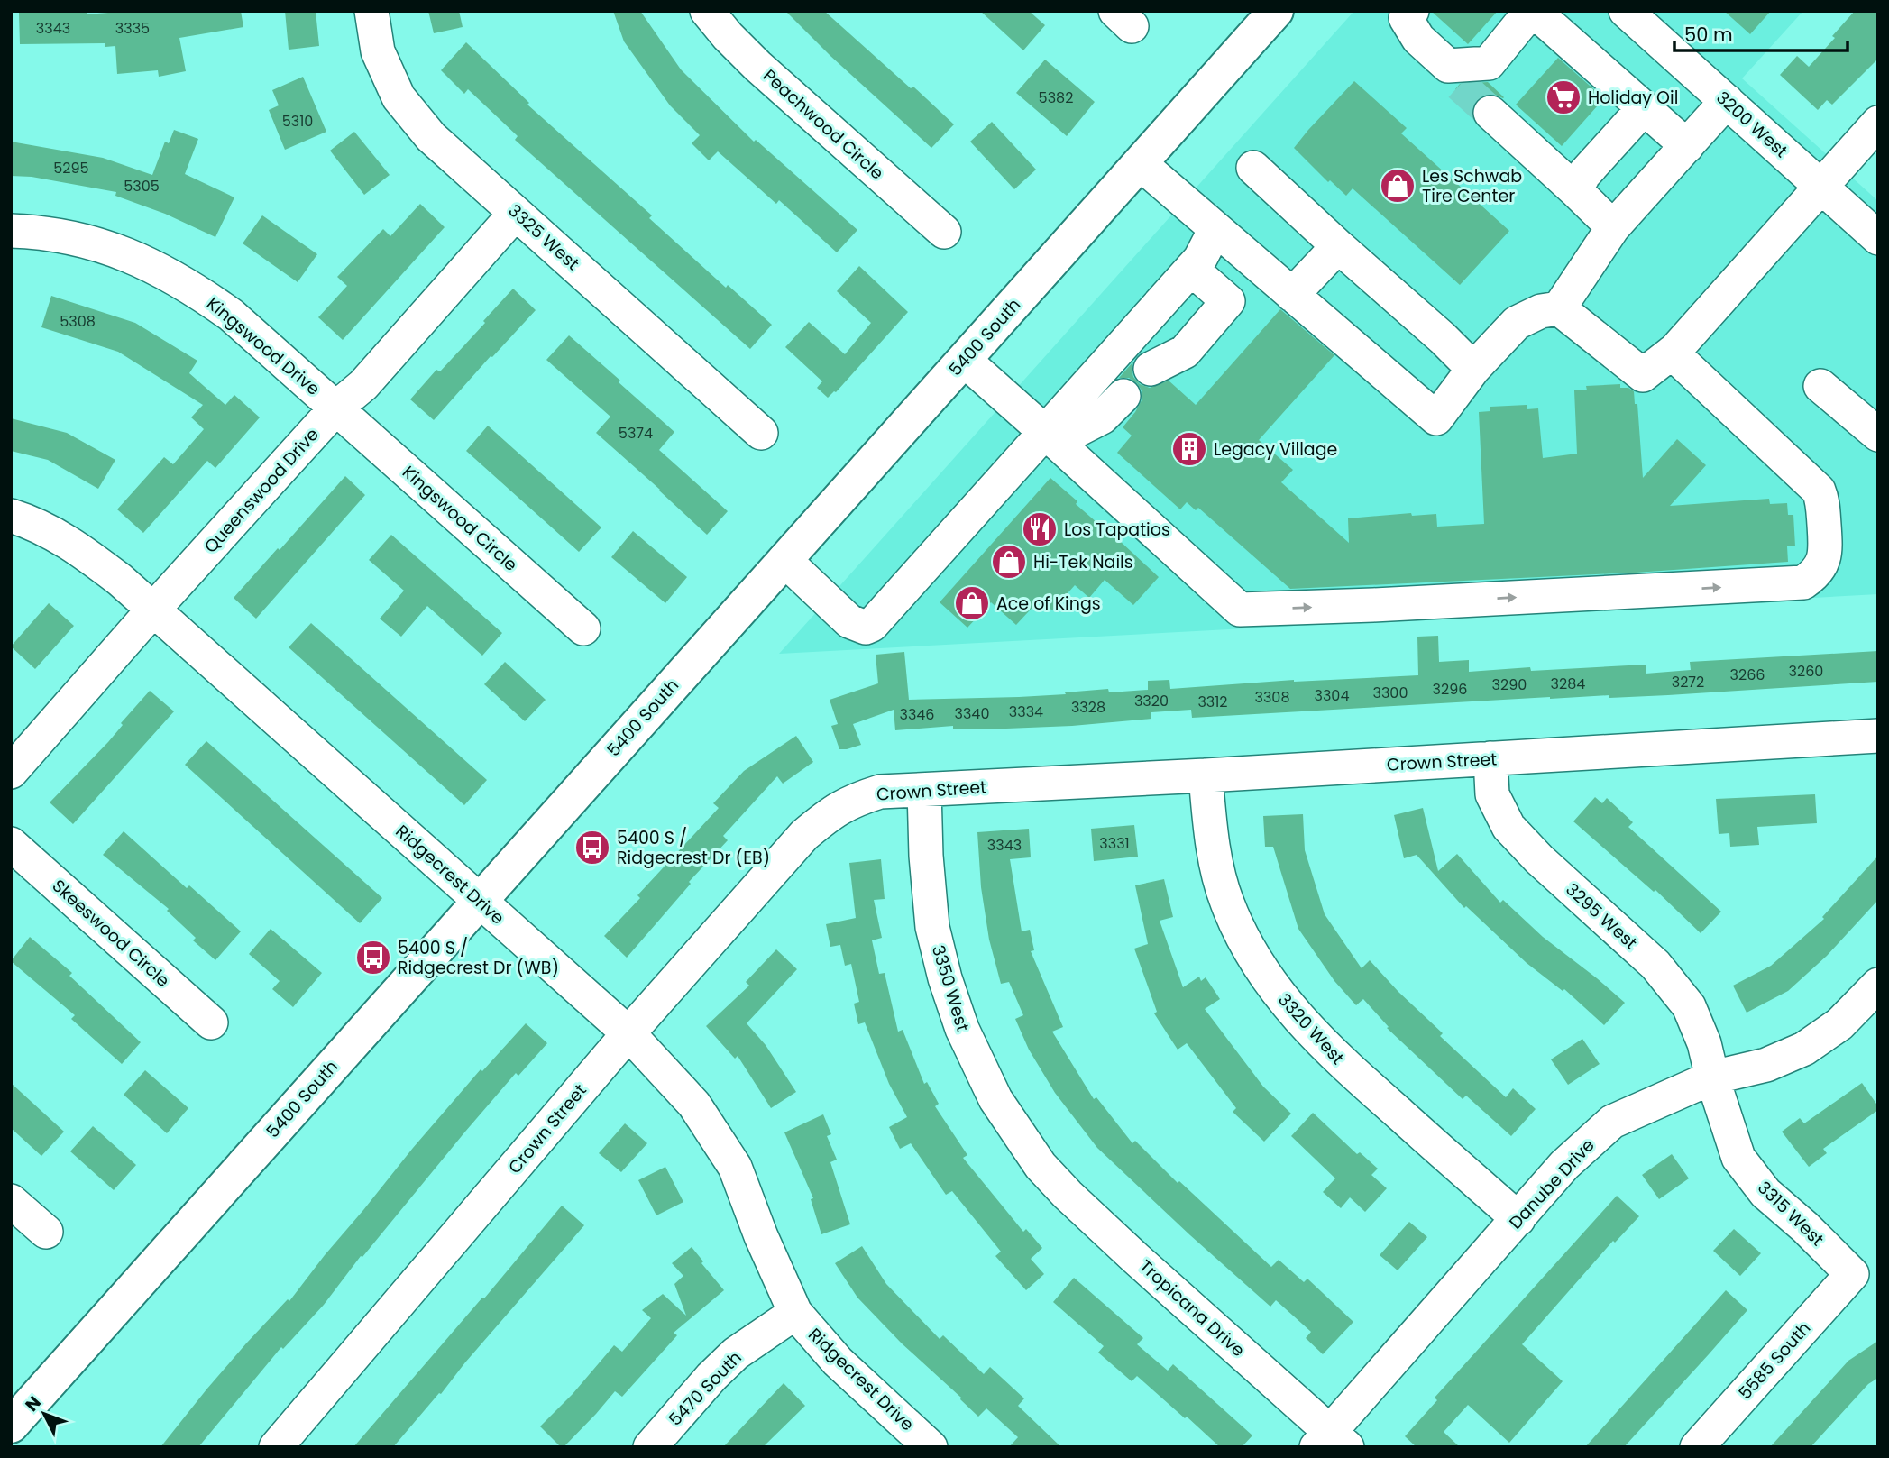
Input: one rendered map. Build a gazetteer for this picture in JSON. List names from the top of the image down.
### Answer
{
  "streets": {
    "main road": ["5400 South"],
    "street": [
      "Peachwood Circle",
      "3200 West",
      "3325 West",
      "Kingswood Drive",
      "Queenswood Drive",
      "Kingswood Circle",
      "Crown Street",
      "Ridgecrest Drive",
      "3295 West",
      "Skeeswood Circle",
      "3350 West",
      "3320 West",
      "Danube Drive",
      "3315 West",
      "Tropicana Drive",
      "5585 South",
      "5470 South"
    ]
  },
  "crossings": [
    ["3325 West", "Queenswood Drive"],
    ["5400 South", "Ridgecrest Drive"],
    ["Kingswood Drive", "Queenswood Drive"],
    ["Kingswood Drive", "Kingswood Circle"],
    ["Queenswood Drive", "Kingswood Circle"],
    ["Queenswood Drive", "Ridgecrest Drive"],
    ["Crown Street", "Ridgecrest Drive"],
    ["Crown Street", "3295 West"],
    ["Crown Street", "3350 West"],
    ["Crown Street", "3320 West"],
    ["Ridgecrest Drive", "5470 South"],
    ["3295 West", "Danube Drive"],
    ["3295 West", "3315 West"],
    ["3350 West", "Tropicana Drive"],
    ["3320 West", "Danube Drive"],
    ["Danube Drive", "3315 West"],
    ["Danube Drive", "Tropicana Drive"],
    ["3315 West", "5585 South"]
  ],
  "places": {
    "supermarket": ["Holiday Oil"],
    "shop": ["Les Schwab Tire Center", "Hi-Tek Nails", "Ace of Kings"],
    "building": ["Legacy Village"],
    "restaurant": ["Los Tapatios"],
    "bus stop": ["5400 S / Ridgecrest Dr (EB)", "5400 S / Ridgecrest Dr (WB)"]
  },
  "house_numbers": [
    "3343",
    "3335",
    "5382",
    "5310",
    "5295",
    "5305",
    "5308",
    "5374",
    "3260",
    "3266",
    "3272",
    "3284",
    "3290",
    "3296",
    "3300",
    "3304",
    "3308",
    "3320",
    "3312",
    "3328",
    "3334",
    "3340",
    "3346",
    "3331",
    "3343"
  ],
  "scale_bar": "50 m",
  "north": "top left"
}
